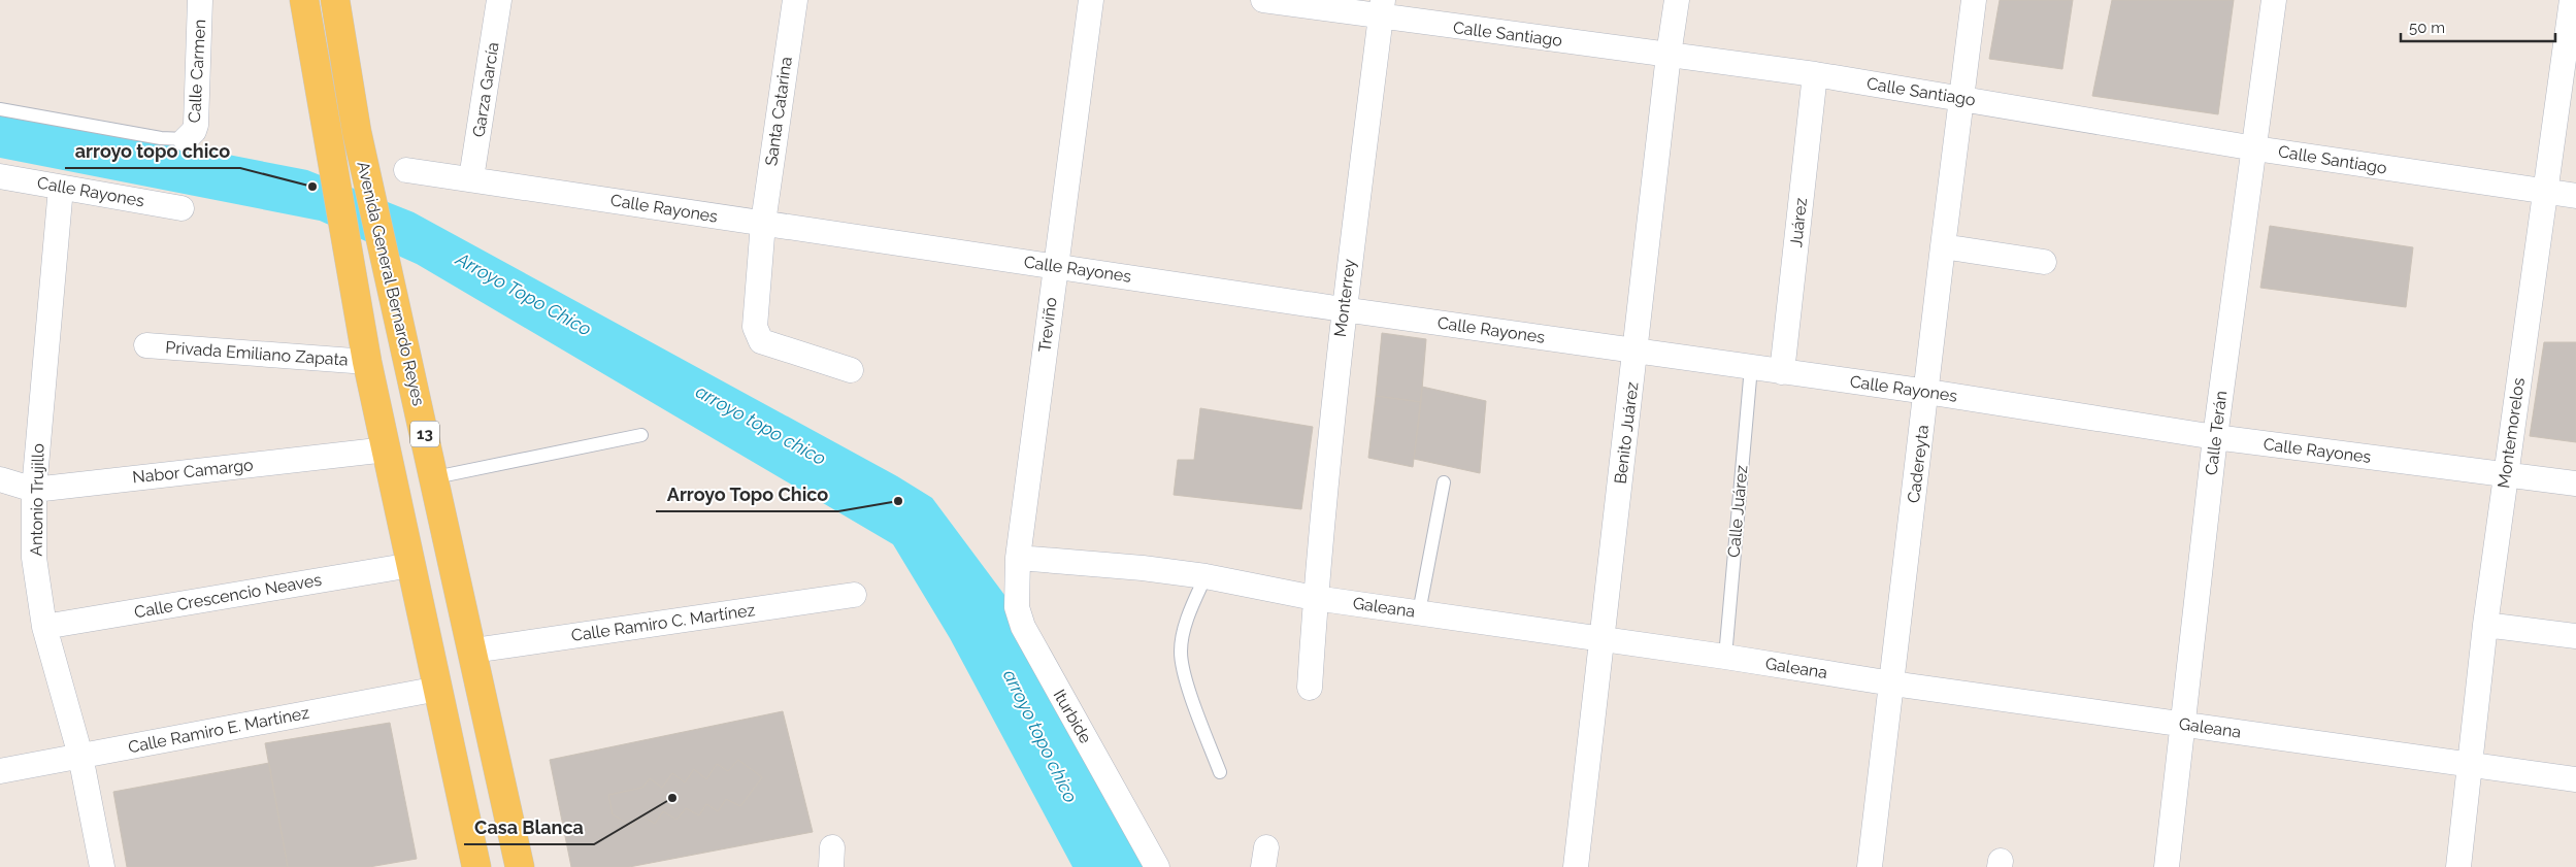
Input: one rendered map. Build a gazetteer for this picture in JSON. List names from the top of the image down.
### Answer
{
  "streets": {
    "main road": ["Avenida General Bernardo Reyes", "13"],
    "street": [
      "Calle Santiago",
      "Calle Carmen",
      "Garza García",
      "Santa Catarina",
      "Calle Rayones",
      "Juárez",
      "Monterrey",
      "Treviño",
      "Privada Emiliano Zapata",
      "Benito Juárez",
      "Calle Terán",
      "Montemorelos",
      "Cadereyta",
      "Nabor Camargo",
      "Antonio Trujillo",
      "Calle Crescencio Neaves",
      "Galeana",
      "Calle Ramiro C. Martínez",
      "Iturbide",
      "Calle Ramiro E. Martínez"
    ],
    "lane": ["Calle Juárez"]
  },
  "crossings": [
    ["Calle Santiago", "Juárez"],
    ["Calle Santiago", "Monterrey"],
    ["Calle Santiago", "Benito Juárez"],
    ["Calle Santiago", "Calle Terán"],
    ["Calle Santiago", "Montemorelos"],
    ["Calle Santiago", "Cadereyta"],
    ["Garza García", "Calle Rayones"],
    ["Santa Catarina", "Calle Rayones"],
    ["Calle Rayones", "Juárez"],
    ["Calle Rayones", "Monterrey"],
    ["Calle Rayones", "Treviño"],
    ["Calle Rayones", "Benito Juárez"],
    ["Calle Rayones", "Calle Terán"],
    ["Calle Rayones", "Montemorelos"],
    ["Calle Rayones", "Cadereyta"],
    ["Calle Rayones", "Antonio Trujillo"],
    ["Calle Rayones", "Calle Juárez"],
    ["Avenida General Bernardo Reyes", "Privada Emiliano Zapata"],
    ["Avenida General Bernardo Reyes", "Nabor Camargo"],
    ["Avenida General Bernardo Reyes", "Calle Crescencio Neaves"],
    ["Avenida General Bernardo Reyes", "Calle Ramiro C. Martínez"],
    ["Avenida General Bernardo Reyes", "Calle Ramiro E. Martínez"],
    ["Monterrey", "Galeana"],
    ["Treviño", "Galeana"],
    ["Treviño", "Iturbide"],
    ["Benito Juárez", "Galeana"],
    ["Calle Terán", "Galeana"],
    ["Montemorelos", "Galeana"],
    ["Cadereyta", "Galeana"],
    ["Nabor Camargo", "Antonio Trujillo"],
    ["Antonio Trujillo", "Calle Crescencio Neaves"],
    ["Antonio Trujillo", "Calle Ramiro E. Martínez"],
    ["Calle Juárez", "Galeana"],
    ["Galeana", "Iturbide"]
  ],
  "water": ["Arroyo Topo Chico", "arroyo topo chico"],
  "places": ["arroyo topo chico", "Arroyo Topo Chico", "Casa Blanca"],
  "scale_bar": "50 m"
}
